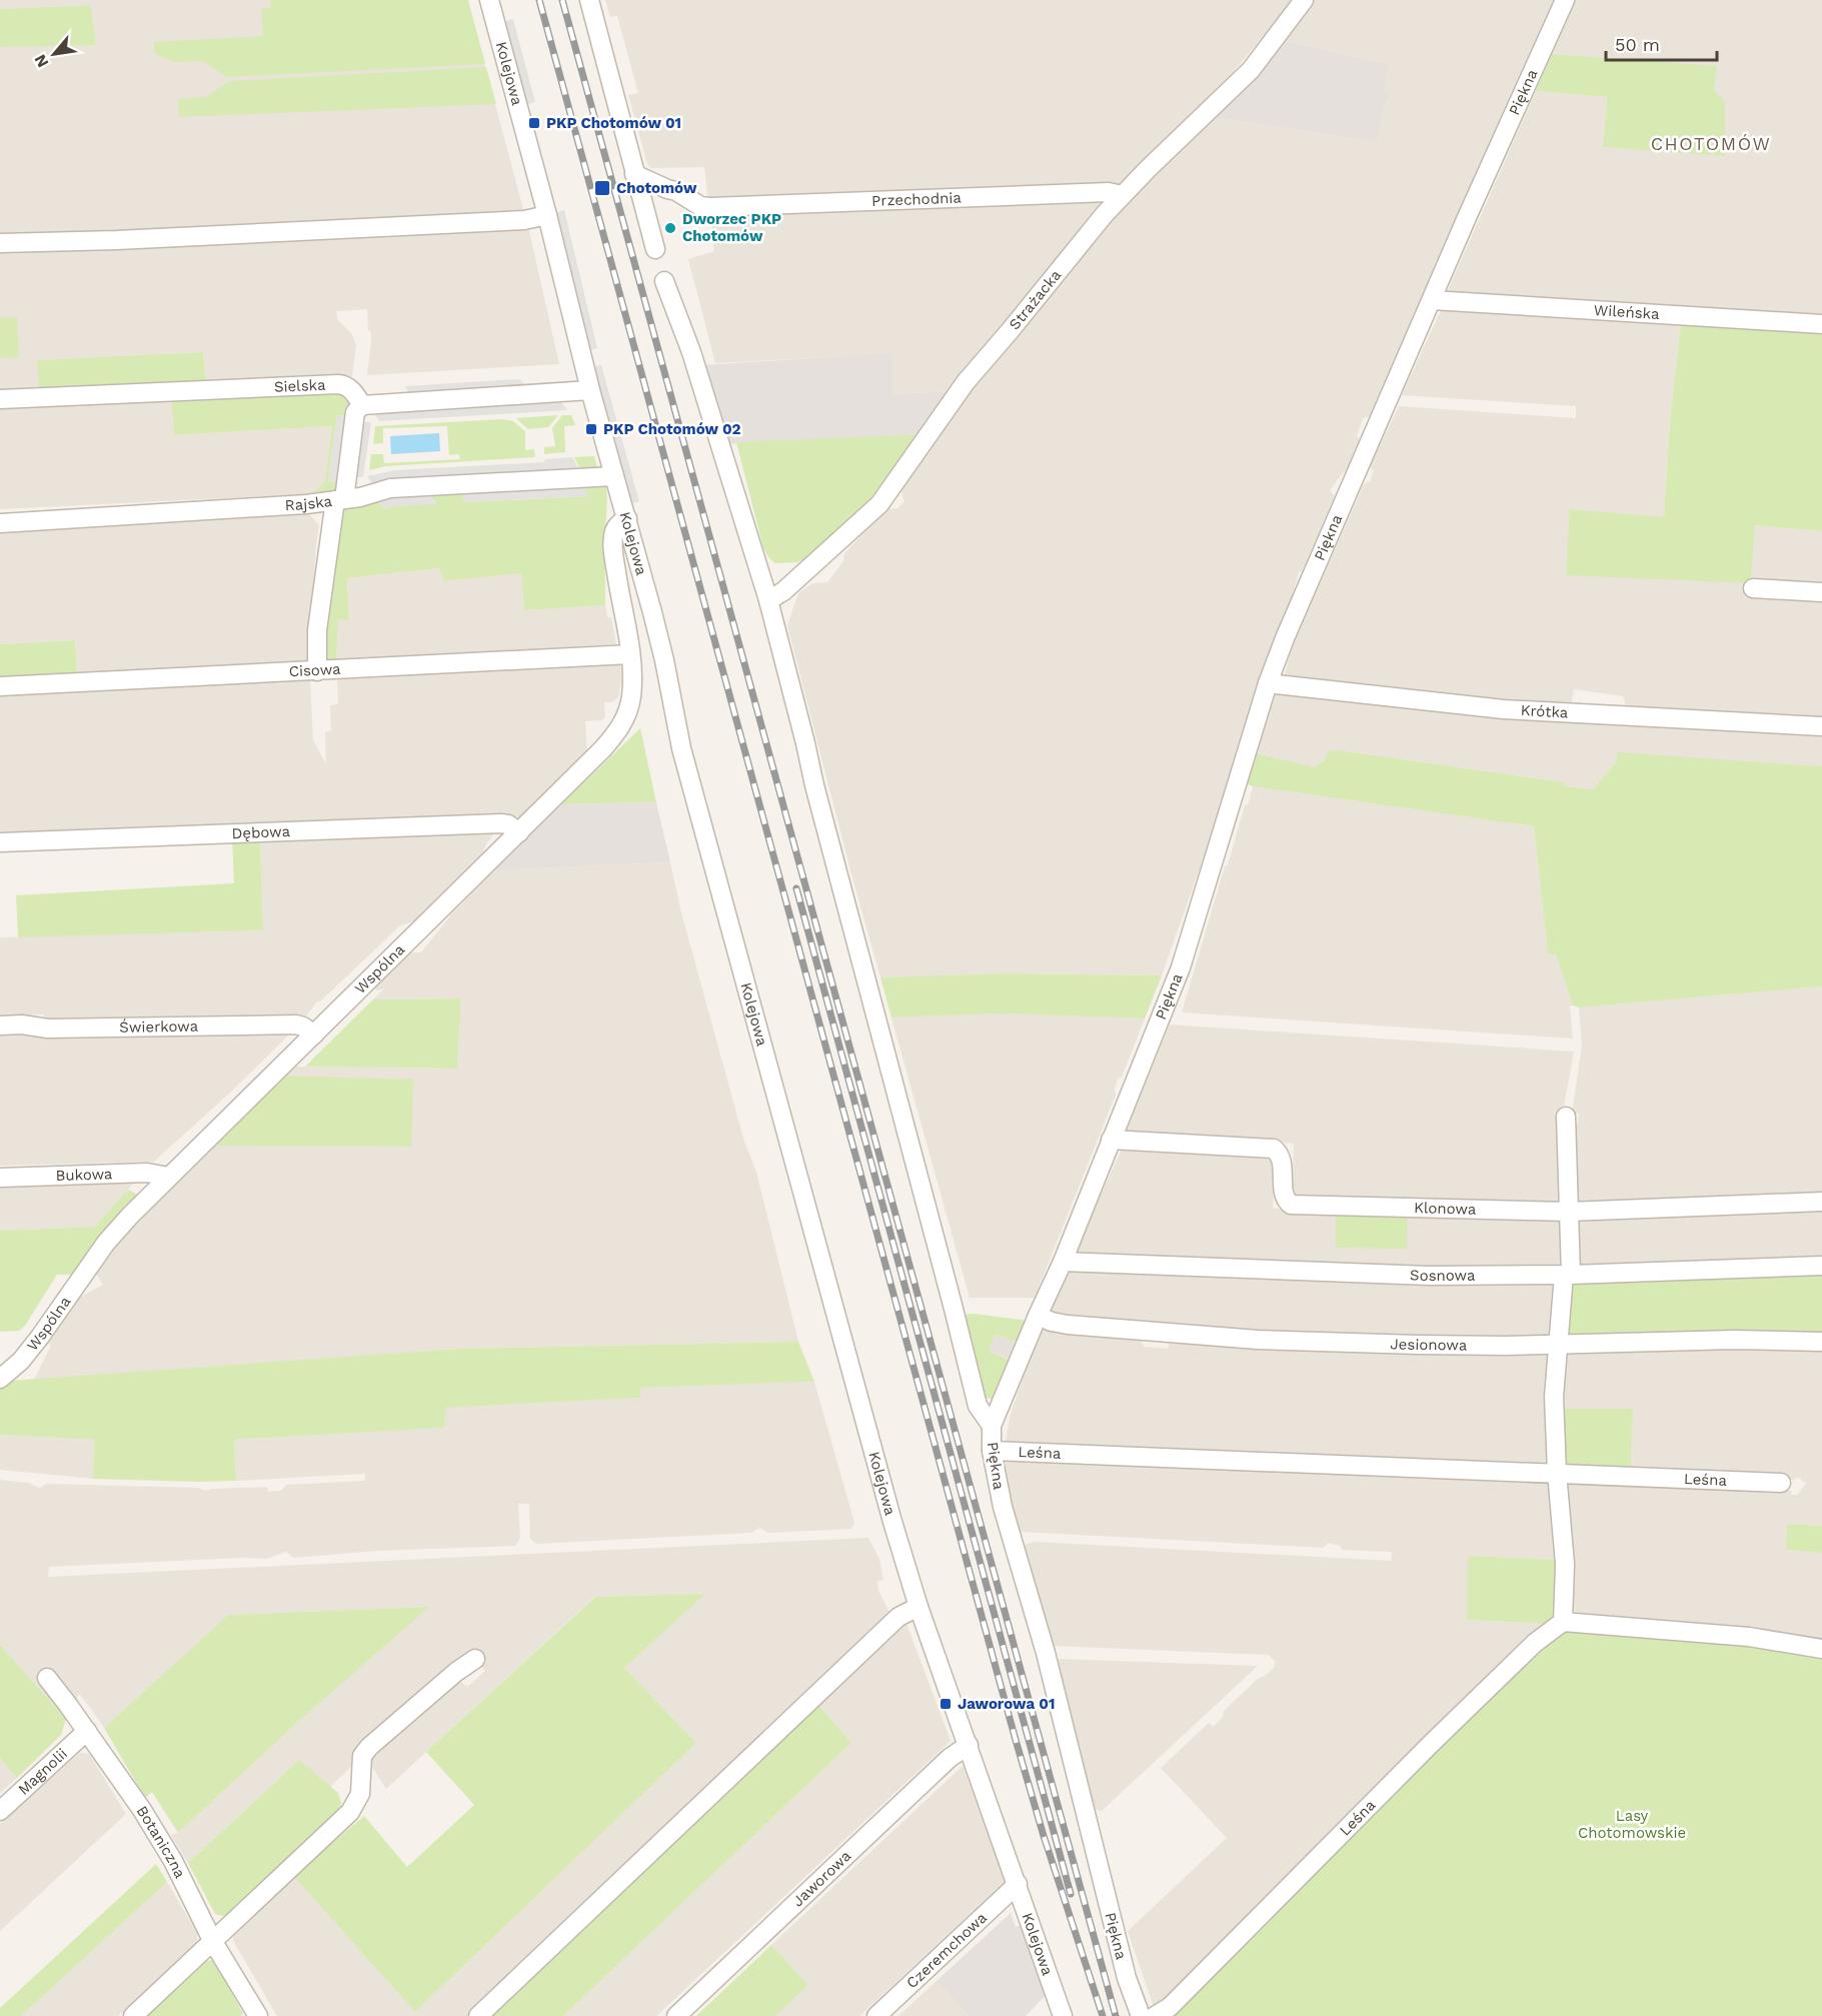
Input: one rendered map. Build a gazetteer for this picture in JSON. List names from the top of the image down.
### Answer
{
  "streets": {
    "street": [
      "Kolejowa",
      "Piękna",
      "Przechodnia",
      "Strażacka",
      "Wileńska",
      "Sielska",
      "Rajska",
      "Cisowa",
      "Krótka",
      "Dębowa",
      "Wspólna",
      "Świerkowa",
      "Bukowa",
      "Klonowa",
      "Sosnowa",
      "Jesionowa",
      "Leśna",
      "Magnolii",
      "Botaniczna",
      "Jaworowa",
      "Czeremchowa"
    ]
  },
  "crossings": [
    ["Kolejowa", "Rajska"],
    ["Kolejowa", "Wspólna"],
    ["Kolejowa", "Jaworowa"],
    ["Kolejowa", "Czeremchowa"],
    ["Piękna", "Wileńska"],
    ["Piękna", "Krótka"],
    ["Piękna", "Klonowa"],
    ["Piękna", "Sosnowa"],
    ["Piękna", "Jesionowa"],
    ["Piękna", "Leśna"],
    ["Przechodnia", "Strażacka"],
    ["Cisowa", "Wspólna"],
    ["Dębowa", "Wspólna"],
    ["Wspólna", "Świerkowa"],
    ["Wspólna", "Bukowa"],
    ["Magnolii", "Botaniczna"]
  ],
  "districts": ["CHOTOMÓW"],
  "parks": ["Lasy Chotomowskie"],
  "places": {
    "transit": [
      "PKP Chotomów 01",
      "Chotomów",
      "PKP Chotomów 02",
      "Jaworowa 01"
    ],
    "other": ["Dworzec PKP Chotomów"]
  },
  "scale_bar": "50 m",
  "north": "bottom left"
}
